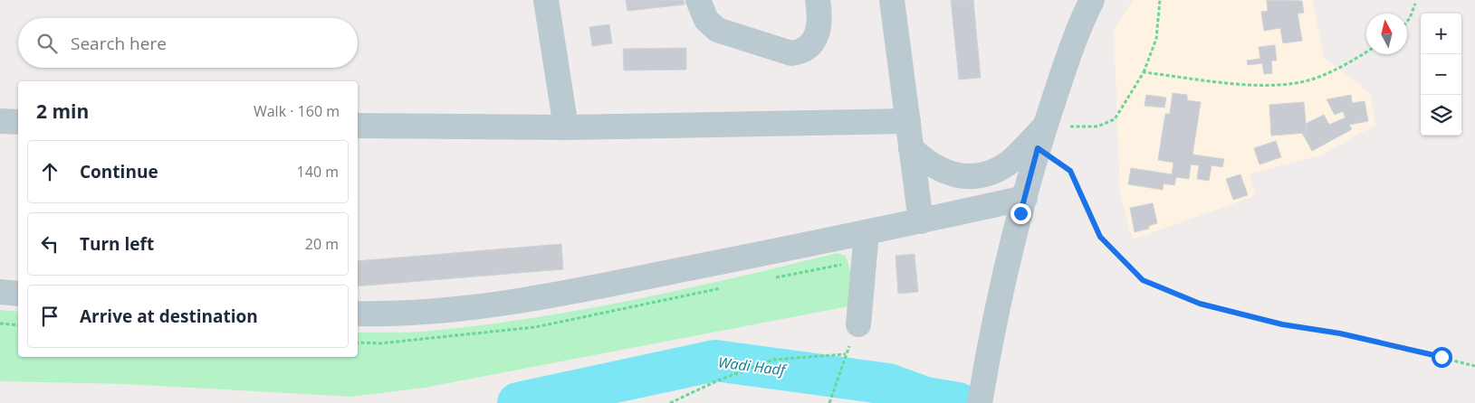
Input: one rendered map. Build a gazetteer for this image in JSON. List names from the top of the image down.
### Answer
{
  "water": ["Wadi Hadf"],
  "north": "top",
  "page": {
    "map_buttons": ["+", "−"],
    "search": "Search here",
    "heading": ["2 min", "Walk · 160 m"],
    "list": [
      ["Continue", "140 m"],
      ["Turn left", "20 m"],
      "Arrive at destination"
    ]
  }
}
